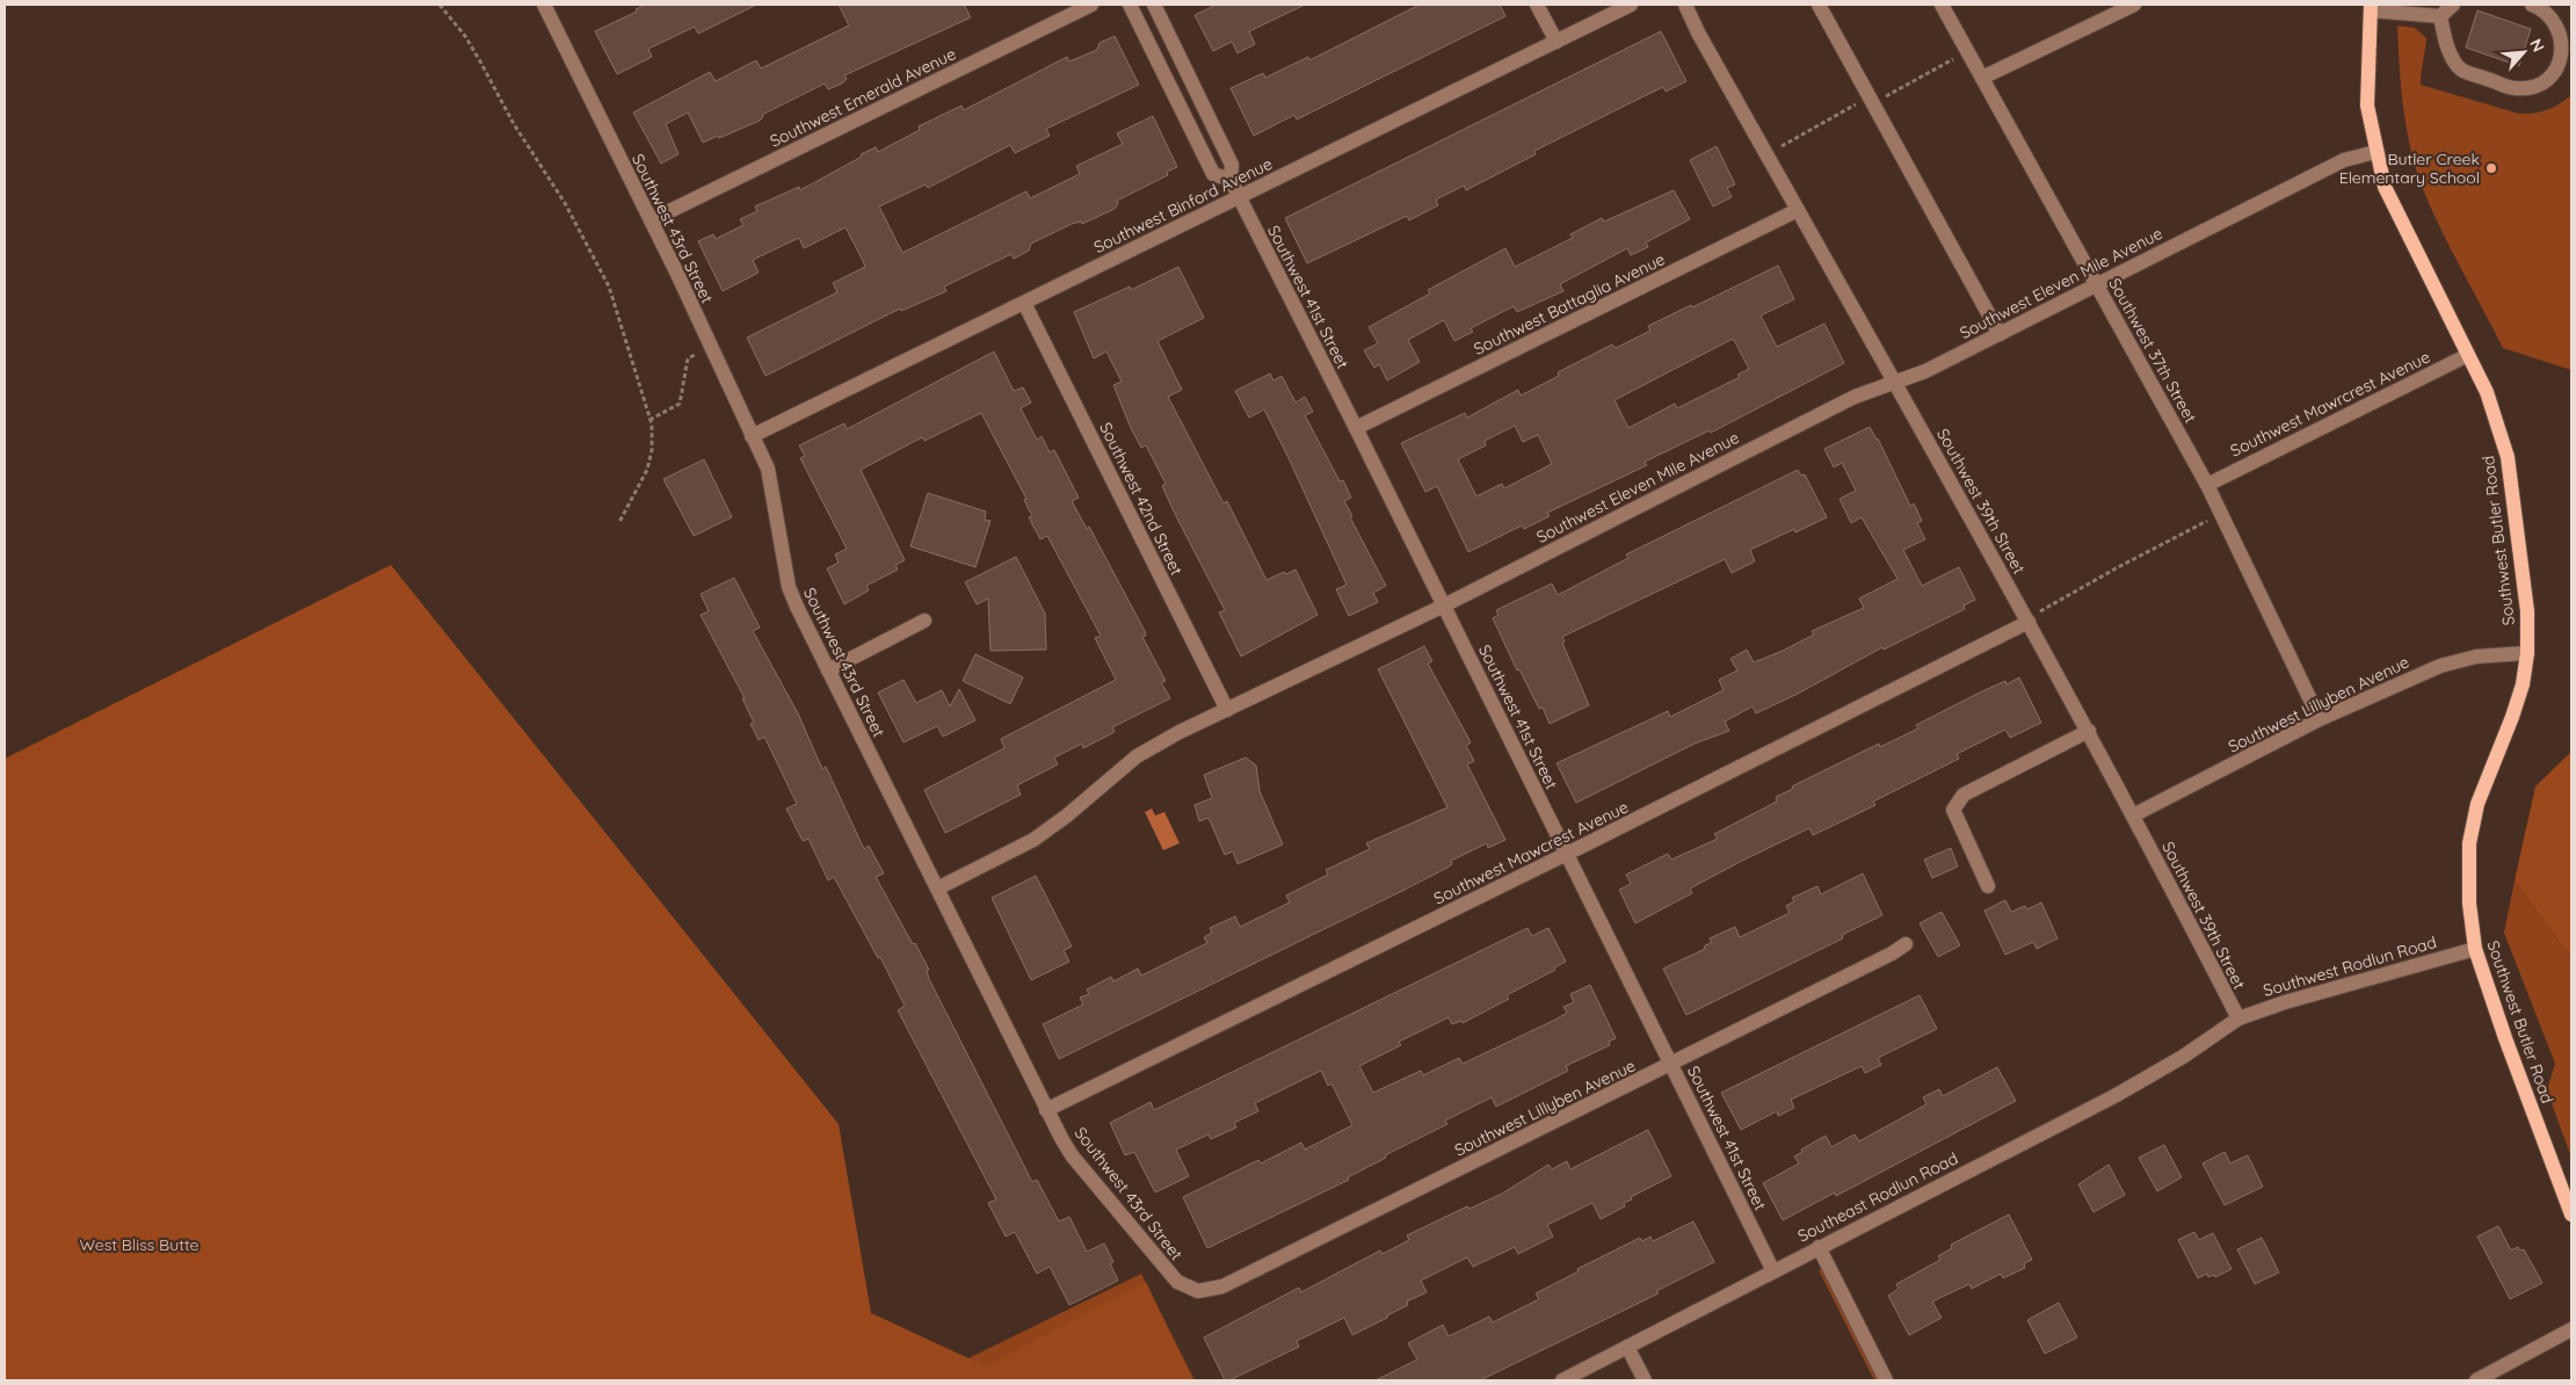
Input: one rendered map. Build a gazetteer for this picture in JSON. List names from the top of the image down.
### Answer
{
  "streets": {
    "main road": ["Southwest Butler Road"],
    "street": [
      "Southwest Emerald Avenue",
      "Southwest Binford Avenue",
      "Southwest 43rd Street",
      "Southwest Eleven Mile Avenue",
      "Southwest 41st Street",
      "Southwest Battaglia Avenue",
      "Southwest 37th Street",
      "Southwest Mawrcrest Avenue",
      "Southwest 42nd Street",
      "Southwest 39th Street",
      "Southwest Lillyben Avenue",
      "Southwest Mawcrest Avenue",
      "Southwest Rodlun Road",
      "Southeast Rodlun Road"
    ]
  },
  "crossings": [
    ["Southwest Emerald Avenue", "Southwest 43rd Street"],
    ["Southwest Binford Avenue", "Southwest 43rd Street"],
    ["Southwest Binford Avenue", "Southwest 41st Street"],
    ["Southwest Binford Avenue", "Southwest 42nd Street"],
    ["Southwest 43rd Street", "Southwest Eleven Mile Avenue"],
    ["Southwest 43rd Street", "Southwest Lillyben Avenue"],
    ["Southwest 43rd Street", "Southwest Mawcrest Avenue"],
    ["Southwest Eleven Mile Avenue", "Southwest 41st Street"],
    ["Southwest Eleven Mile Avenue", "Southwest 37th Street"],
    ["Southwest Eleven Mile Avenue", "Southwest 42nd Street"],
    ["Southwest Eleven Mile Avenue", "Southwest 39th Street"],
    ["Southwest Eleven Mile Avenue", "Southwest Butler Road"],
    ["Southwest 41st Street", "Southwest Battaglia Avenue"],
    ["Southwest 41st Street", "Southwest Lillyben Avenue"],
    ["Southwest 41st Street", "Southwest Mawcrest Avenue"],
    ["Southwest 41st Street", "Southeast Rodlun Road"],
    ["Southwest Battaglia Avenue", "Southwest 39th Street"],
    ["Southwest 37th Street", "Southwest Mawrcrest Avenue"],
    ["Southwest 37th Street", "Southwest Lillyben Avenue"],
    ["Southwest Mawrcrest Avenue", "Southwest Butler Road"],
    ["Southwest 39th Street", "Southwest Lillyben Avenue"],
    ["Southwest 39th Street", "Southwest Mawcrest Avenue"],
    ["Southwest 39th Street", "Southwest Rodlun Road"],
    ["Southwest Butler Road", "Southwest Lillyben Avenue"],
    ["Southwest Butler Road", "Southwest Rodlun Road"],
    ["Southwest Rodlun Road", "Southeast Rodlun Road"]
  ],
  "parks": ["West Bliss Butte"],
  "places": ["Butler Creek Elementary School"],
  "north": "top right"
}
